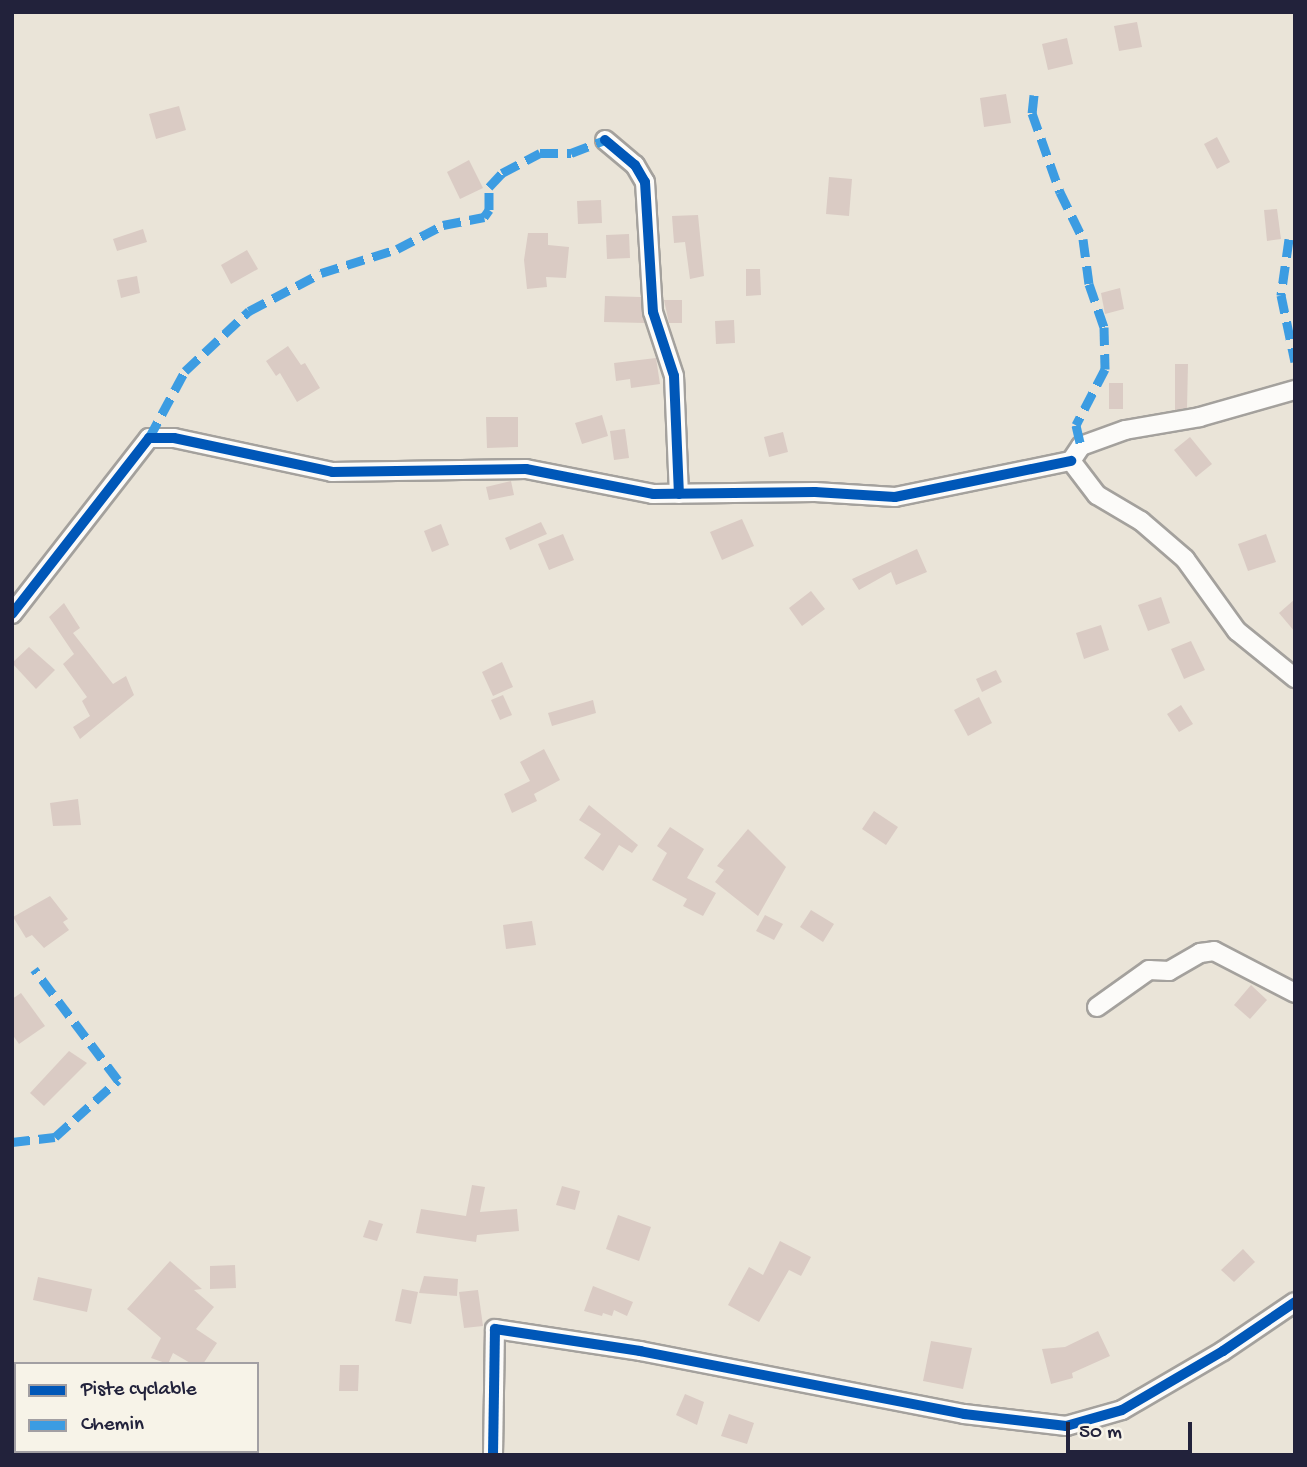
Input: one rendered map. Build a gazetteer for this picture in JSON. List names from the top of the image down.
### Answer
{
  "legend": ["Piste cyclable", "Chemin"],
  "scale_bar": "50 m"
}
